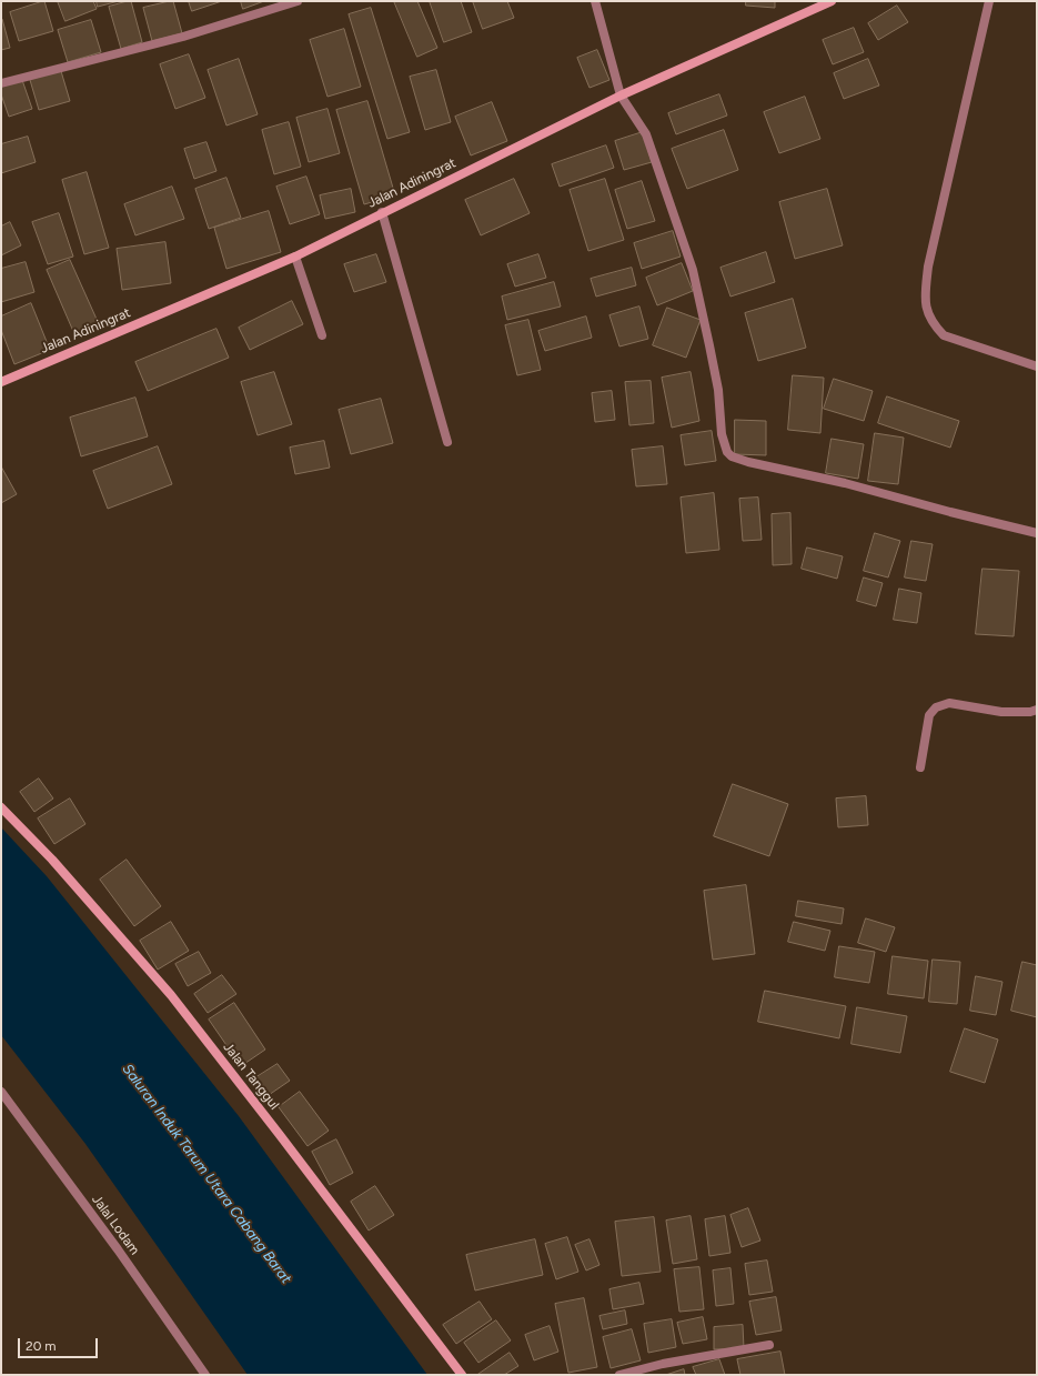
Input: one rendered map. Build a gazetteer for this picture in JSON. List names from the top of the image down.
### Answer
{
  "streets": {
    "street": ["Jalan Adiningrat", "Jalan Tanggul", "Jalal Lodam"]
  },
  "water": ["Saluran Induk Tarum Utara Cabang Barat"],
  "scale_bar": "20 m"
}
